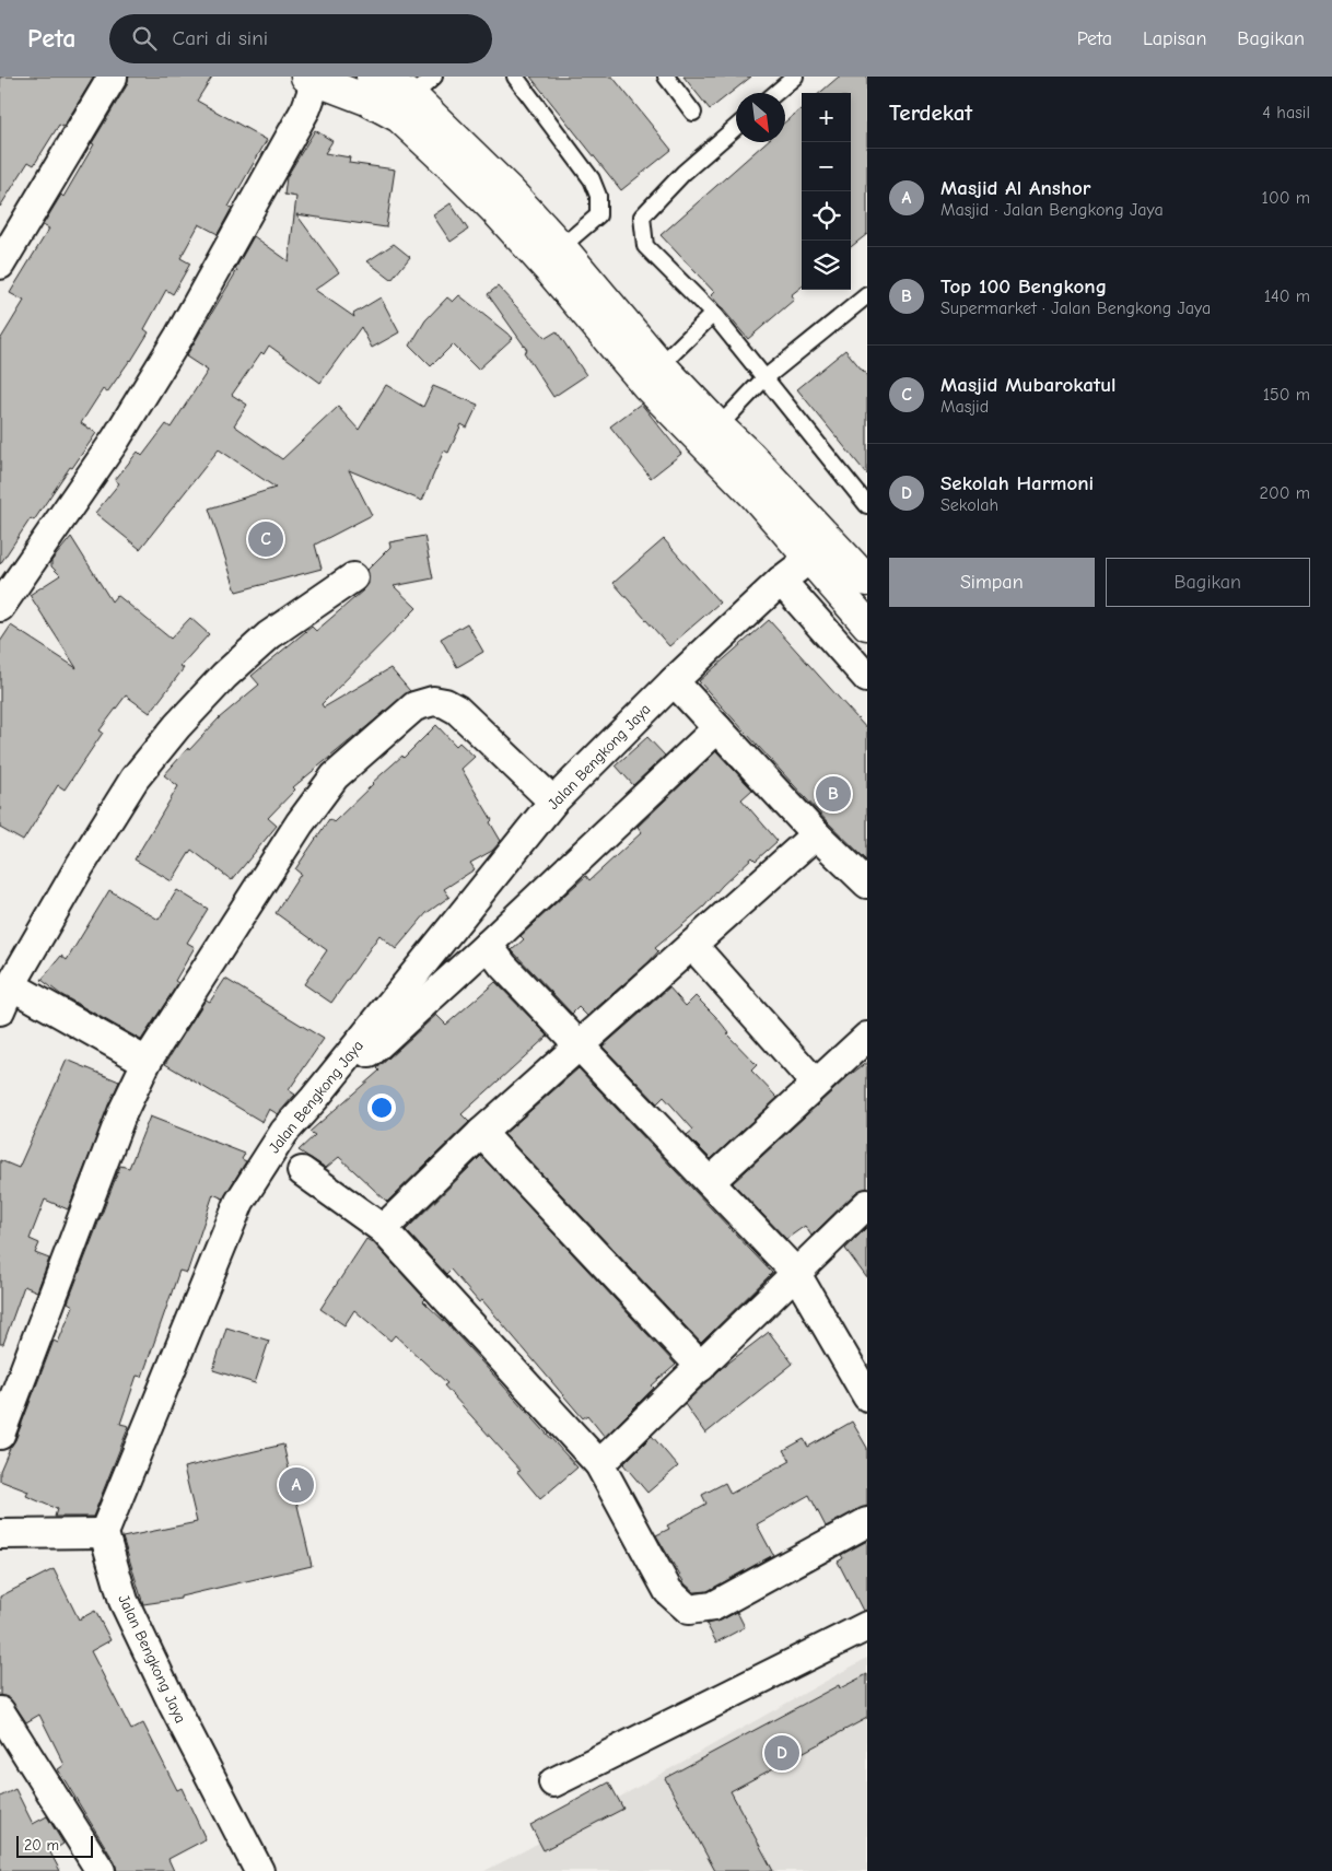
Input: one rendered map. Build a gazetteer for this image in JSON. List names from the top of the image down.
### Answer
{
  "streets": {
    "street": ["Jalan Bengkong Jaya"]
  },
  "scale_bar": "20 m",
  "north": "bottom right",
  "page": {
    "header": "Peta",
    "search": "Cari di sini",
    "nav": ["Peta", "Lapisan", "Bagikan"],
    "heading": ["Terdekat", "4 hasil"],
    "map_buttons": ["+", "−"],
    "list": [
      {
        "mark": "A",
        "name": "Masjid Al Anshor",
        "note": "Masjid · Jalan Bengkong Jaya",
        "value": "100 m"
      },
      {
        "mark": "B",
        "name": "Top 100 Bengkong",
        "note": "Supermarket · Jalan Bengkong Jaya",
        "value": "140 m"
      },
      {
        "mark": "C",
        "name": "Masjid Mubarokatul",
        "note": "Masjid",
        "value": "150 m"
      },
      {
        "mark": "D",
        "name": "Sekolah Harmoni",
        "note": "Sekolah",
        "value": "200 m"
      }
    ],
    "pins": [
      "C",
      "B",
      "A",
      "D"
    ],
    "buttons": ["Simpan", "Bagikan"],
    "scale": "20 m"
  }
}
